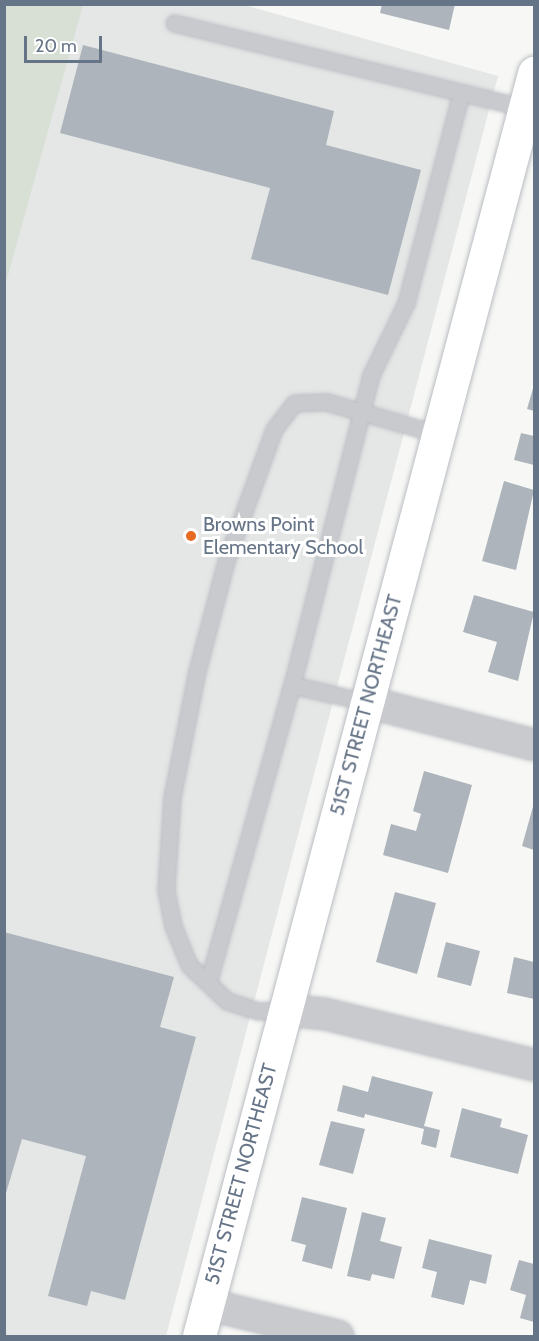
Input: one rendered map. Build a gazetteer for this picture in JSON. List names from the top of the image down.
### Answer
{
  "streets": {
    "street": ["51ST STREET NORTHEAST"]
  },
  "places": ["Browns Point Elementary School"],
  "scale_bar": "20 m"
}
